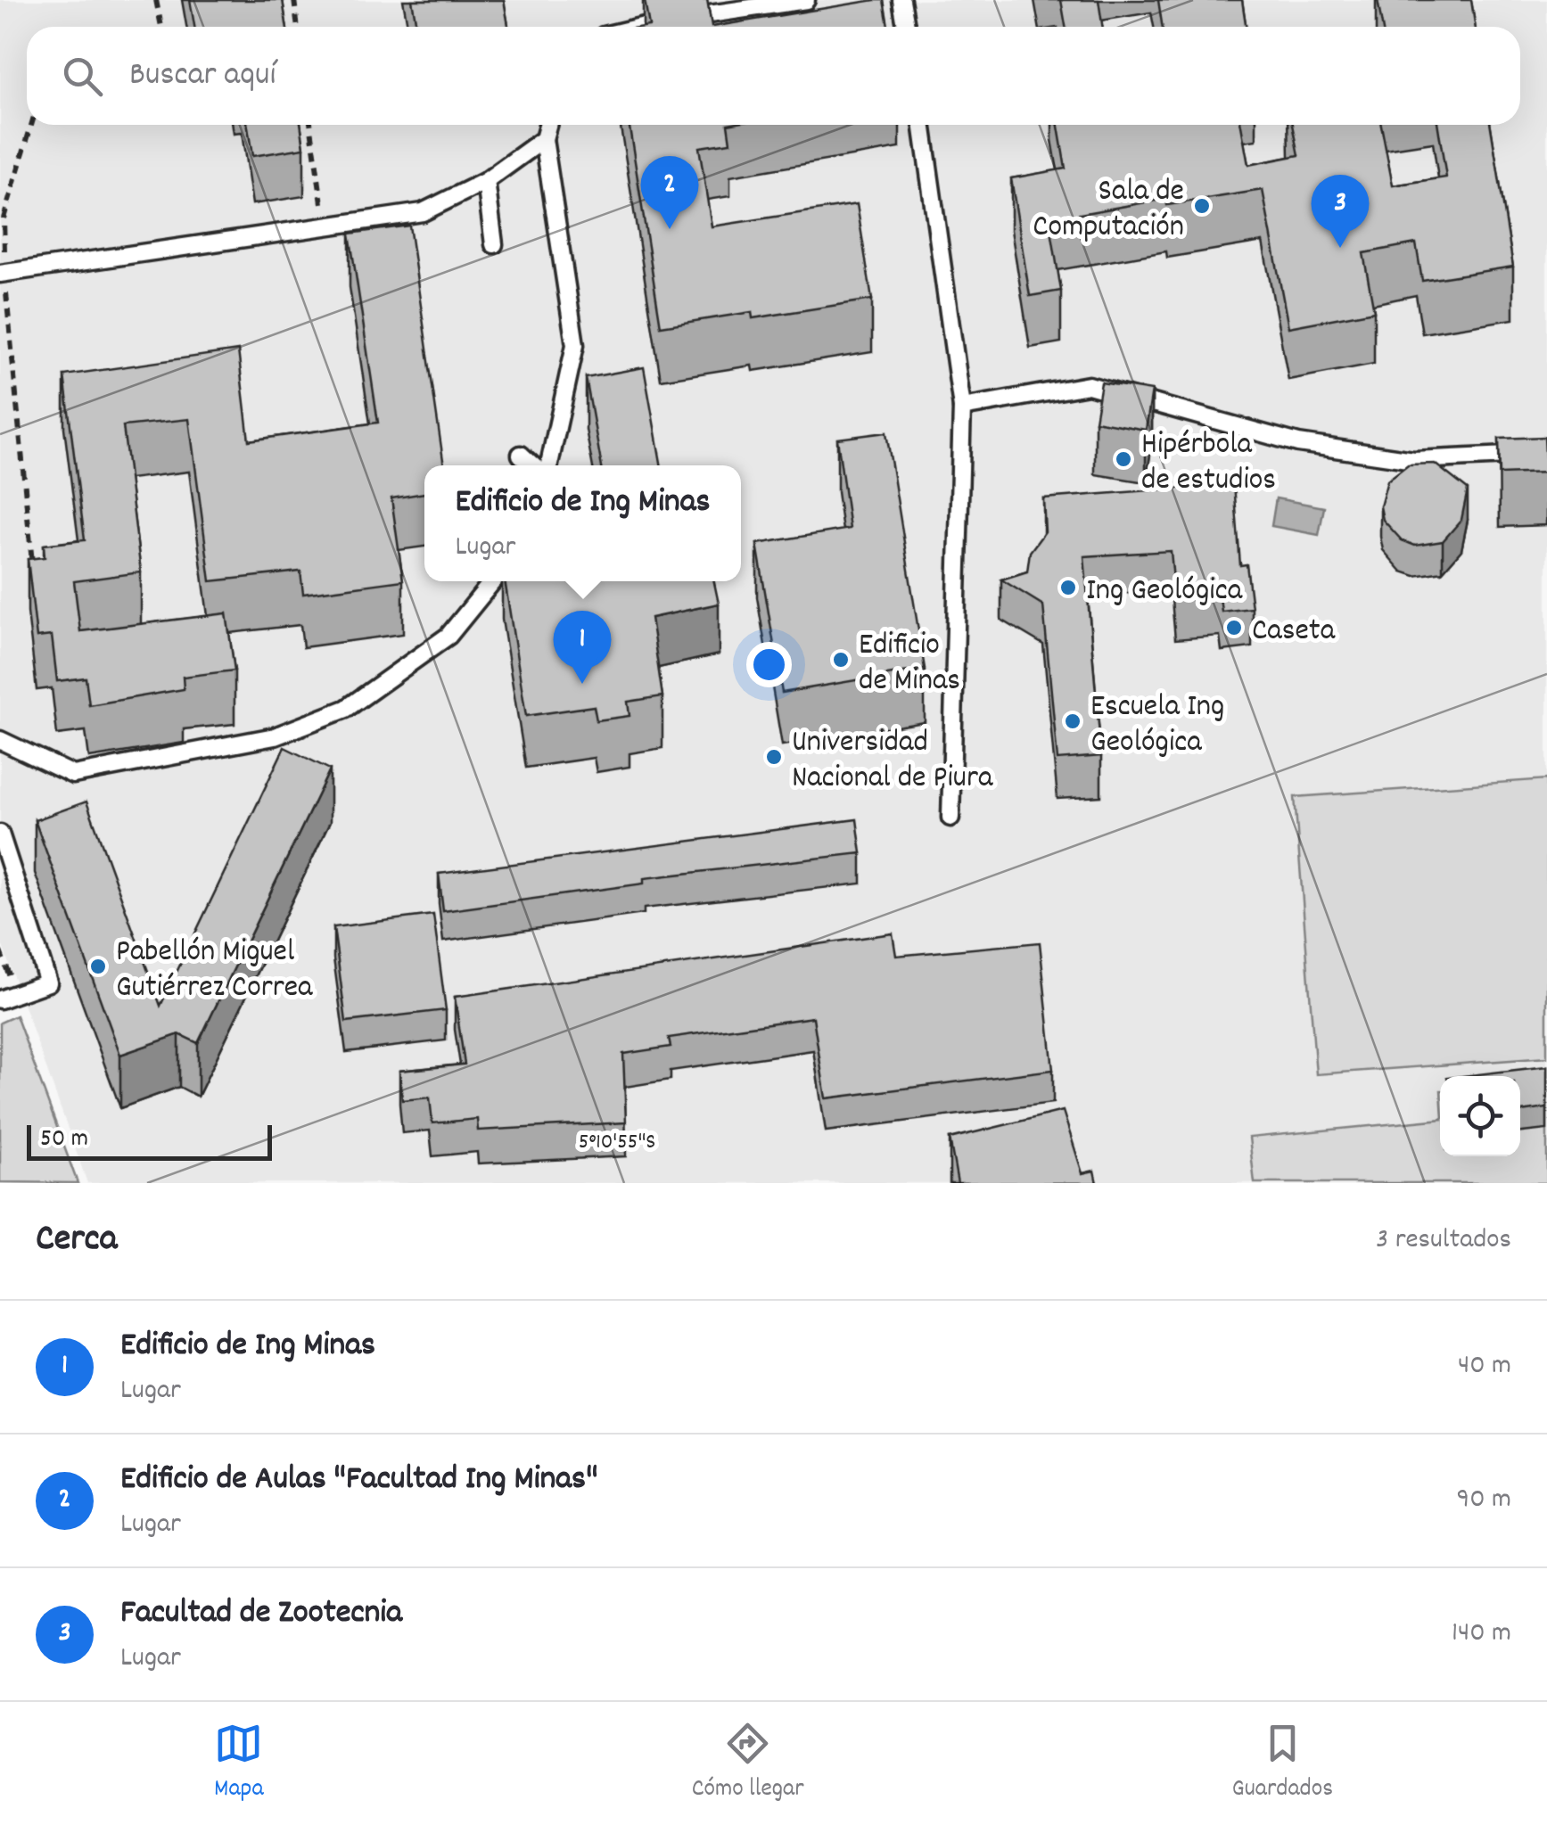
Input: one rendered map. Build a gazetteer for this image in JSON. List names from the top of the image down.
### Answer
{
  "places": [
    "Sala de Computación",
    "Hipérbola de estudios",
    "Ing Geológica",
    "Caseta",
    "Edificio de Minas",
    "Escuela Ing Geológica",
    "Universidad Nacional de Piura",
    "Pabellón Miguel Gutiérrez Correa"
  ],
  "scale_bar": "50 m",
  "page": {
    "search": "Buscar aquí",
    "pins": ["2", "3", "1"],
    "popup": ["Edificio de Ing Minas", "Lugar"],
    "scale": "50 m",
    "heading": ["Cerca", "3 resultados"],
    "list": [
      {
        "mark": "1",
        "name": "Edificio de Ing Minas",
        "note": "Lugar",
        "value": "40 m"
      },
      {
        "mark": "2",
        "name": "Edificio de Aulas \"Facultad Ing Minas\"",
        "note": "Lugar",
        "value": "90 m"
      },
      {
        "mark": "3",
        "name": "Facultad de Zootecnia",
        "note": "Lugar",
        "value": "140 m"
      }
    ],
    "nav": ["Mapa", "Cómo llegar", "Guardados"]
  },
  "coordinates": ["5°10'55\"S"]
}
